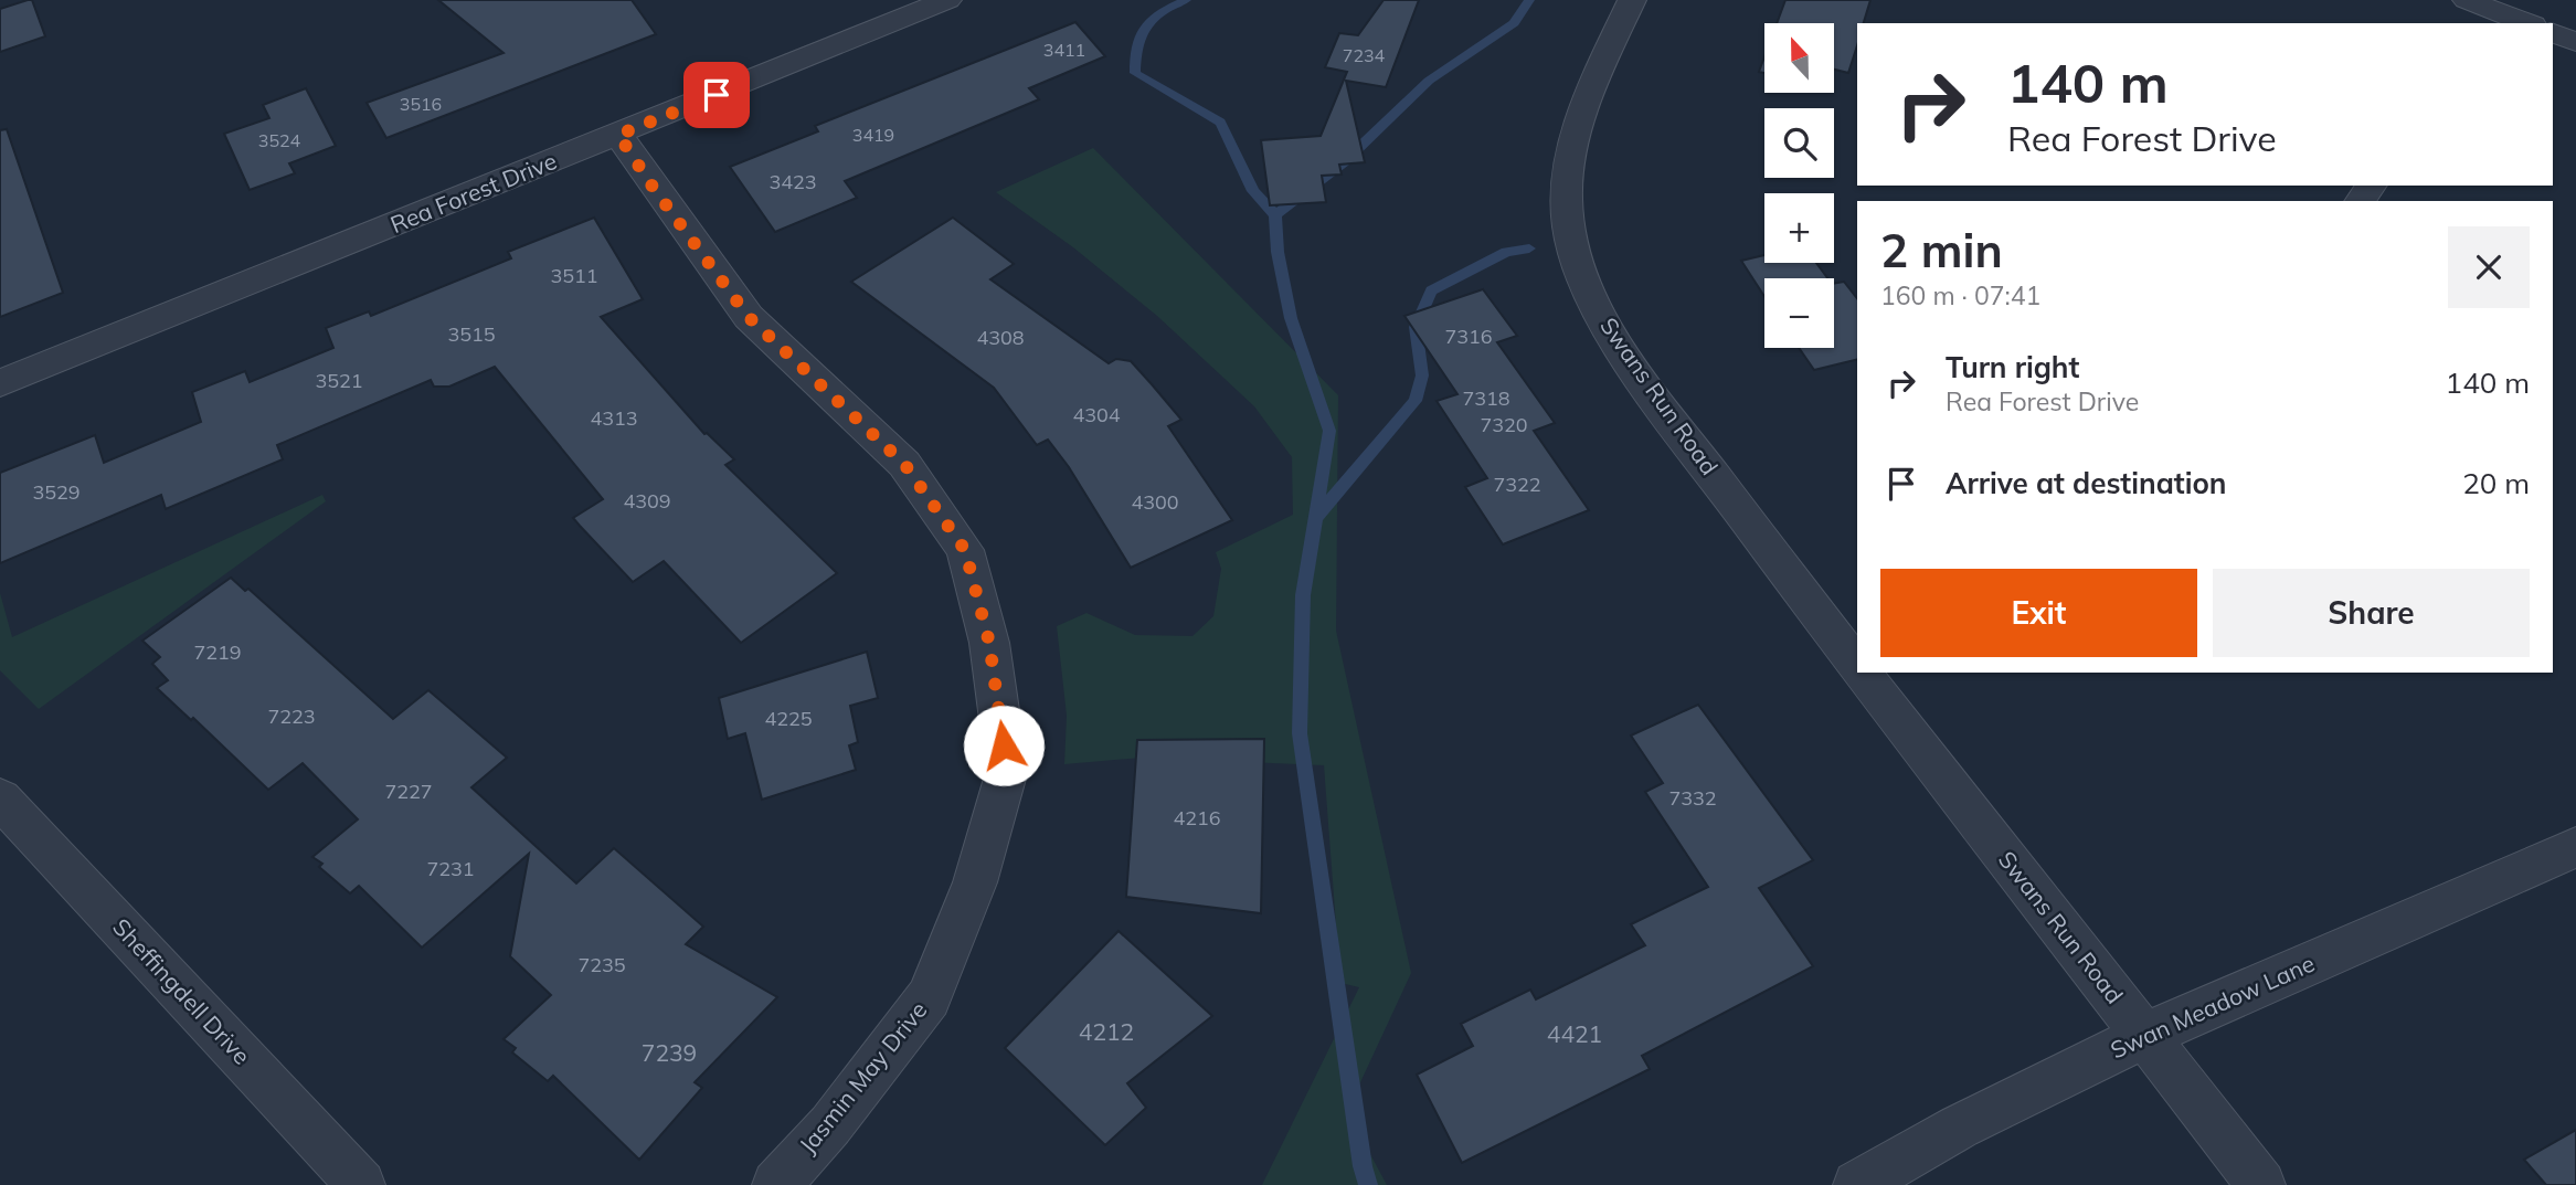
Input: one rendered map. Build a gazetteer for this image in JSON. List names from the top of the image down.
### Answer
{
  "streets": {
    "street": [
      "Rea Forest Drive",
      "Swans Run Road",
      "Sheffingdell Drive",
      "Swan Meadow Lane",
      "Jasmin May Drive"
    ]
  },
  "crossings": [
    ["Rea Forest Drive", "Jasmin May Drive"],
    ["Swans Run Road", "Swan Meadow Lane"]
  ],
  "house_numbers": [
    "3411",
    "7234",
    "3516",
    "3419",
    "3524",
    "3423",
    "3511",
    "3515",
    "7316",
    "4308",
    "3521",
    "7318",
    "4304",
    "4313",
    "7320",
    "7322",
    "3529",
    "4309",
    "4300",
    "7219",
    "7223",
    "4225",
    "7227",
    "7332",
    "4216",
    "7231",
    "7235",
    "4212",
    "4421",
    "7239"
  ],
  "north": "top",
  "page": {
    "map_buttons": ["+", "−"],
    "turn": ["140 m", "Rea Forest Drive"],
    "heading": ["2 min", "160 m · 07:41"],
    "list": [
      {
        "name": "Turn right",
        "note": "Rea Forest Drive",
        "value": "140 m"
      },
      {
        "name": "Arrive at destination",
        "value": "20 m"
      }
    ],
    "buttons": ["Exit", "Share"]
  }
}
